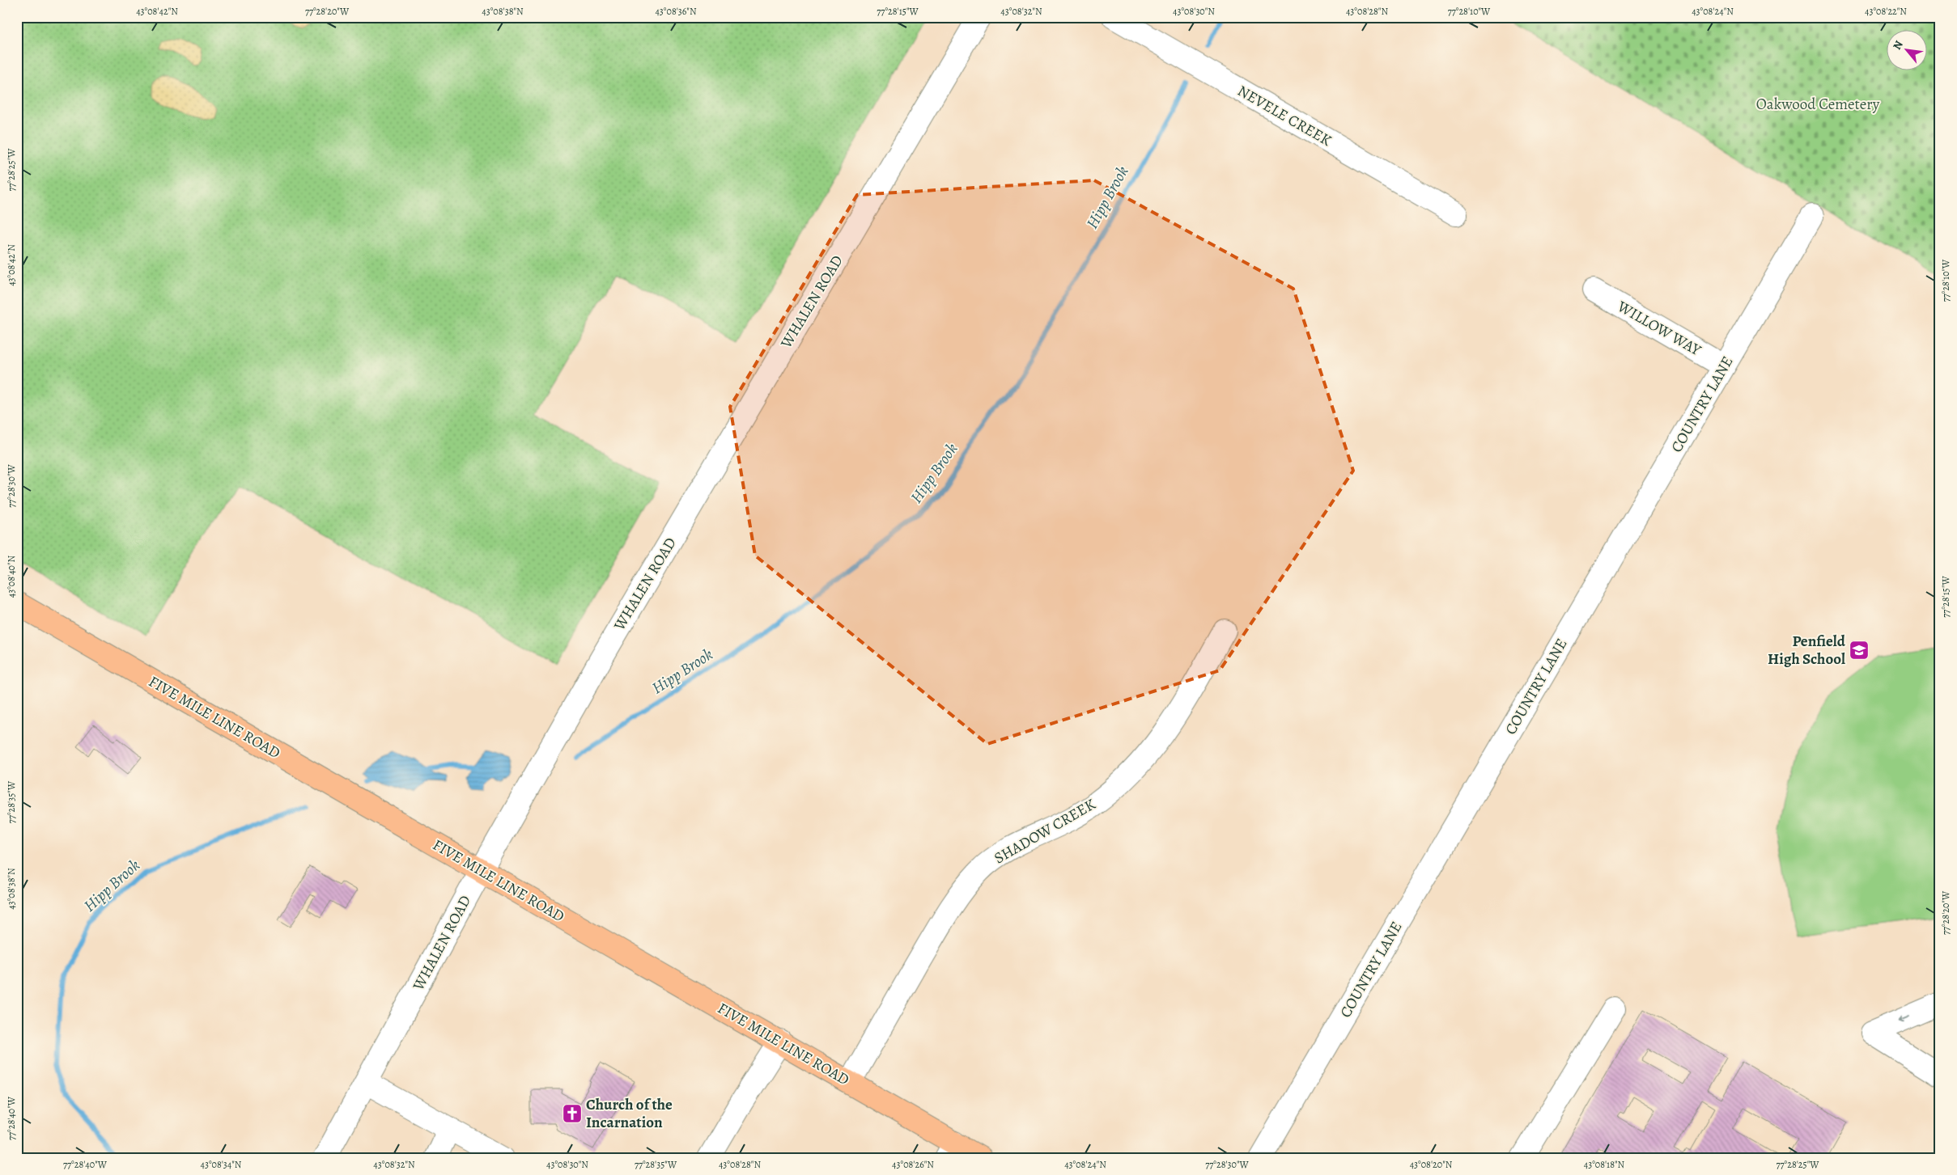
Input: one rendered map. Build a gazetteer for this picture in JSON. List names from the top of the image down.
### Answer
{
  "streets": {
    "main road": ["FIVE MILE LINE ROAD"],
    "street": [
      "NEVELE CREEK",
      "WHALEN ROAD",
      "WILLOW WAY",
      "COUNTRY LANE",
      "SHADOW CREEK"
    ]
  },
  "crossings": [
    ["WHALEN ROAD", "FIVE MILE LINE ROAD"],
    ["WILLOW WAY", "COUNTRY LANE"],
    ["FIVE MILE LINE ROAD", "SHADOW CREEK"]
  ],
  "water": ["Hipp Brook"],
  "parks": ["Oakwood Cemetery"],
  "places": {
    "school or university": ["Penfield High School"],
    "church": ["Church of the Incarnation"]
  },
  "north": "top left",
  "coordinates": [
    "43°08'42\"N",
    "77°28'20\"W",
    "43°08'38\"N",
    "43°08'36\"N",
    "77°28'15\"W",
    "43°08'32\"N",
    "43°08'30\"N",
    "43°08'28\"N",
    "77°28'10\"W",
    "43°08'24\"N",
    "43°08'22\"N",
    "77°28'25\"W",
    "77°28'30\"W",
    "43°08'40\"N",
    "77°28'35\"W",
    "77°28'40\"W",
    "43°08'34\"N",
    "43°08'26\"N",
    "43°08'20\"N",
    "43°08'18\"N"
  ]
}
